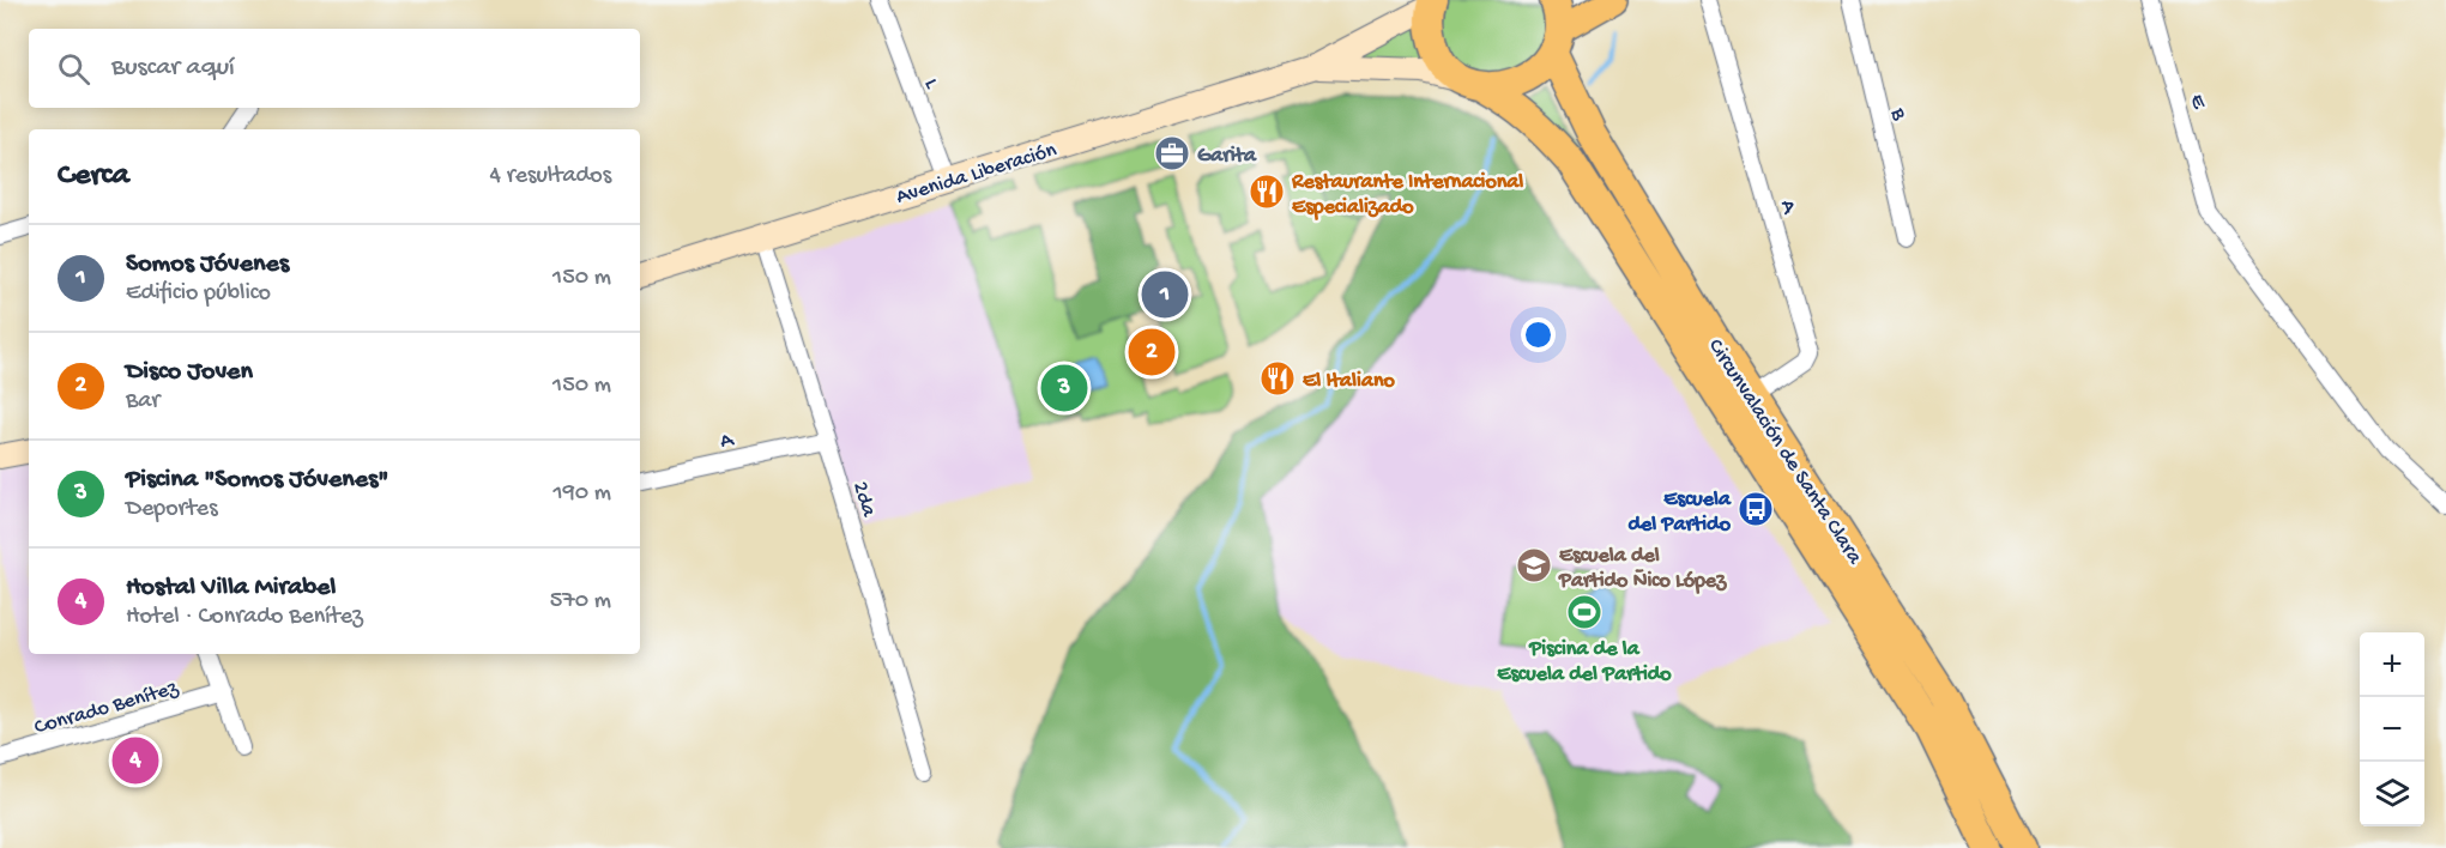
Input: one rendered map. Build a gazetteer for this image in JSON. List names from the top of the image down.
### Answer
{
  "streets": {
    "highway": ["Circunvalación de Santa Clara"],
    "main road": ["Avenida Liberación"],
    "street": [
      "L",
      "E",
      "B",
      "A",
      "2da",
      "Conrado Benítez"
    ]
  },
  "crossings": [
    ["L", "Avenida Liberación"],
    ["Avenida Liberación", "Circunvalación de Santa Clara"],
    ["Avenida Liberación", "2da"],
    ["A", "Circunvalación de Santa Clara"],
    ["A", "2da"]
  ],
  "places": {
    "office": ["Garita"],
    "restaurant": ["Restaurante Internacional Especializado", "El Italiano"],
    "bus stop": ["Escuela del Partido"],
    "school or university": ["Escuela del Partido Ñico López"],
    "sports": ["Piscina de la Escuela del Partido"]
  },
  "page": {
    "search": "Buscar aquí",
    "heading": ["Cerca", "4 resultados"],
    "list": [
      {
        "mark": "1",
        "name": "Somos Jóvenes",
        "note": "Edificio público",
        "value": "150 m"
      },
      {
        "mark": "2",
        "name": "Disco Joven",
        "note": "Bar",
        "value": "150 m"
      },
      {
        "mark": "3",
        "name": "Piscina \"Somos Jóvenes\"",
        "note": "Deportes",
        "value": "190 m"
      },
      {
        "mark": "4",
        "name": "Hostal Villa Mirabel",
        "note": "Hotel · Conrado Benítez",
        "value": "570 m"
      }
    ],
    "pins": [
      "1",
      "2",
      "3",
      "4"
    ],
    "map_buttons": ["+", "−"]
  }
}
